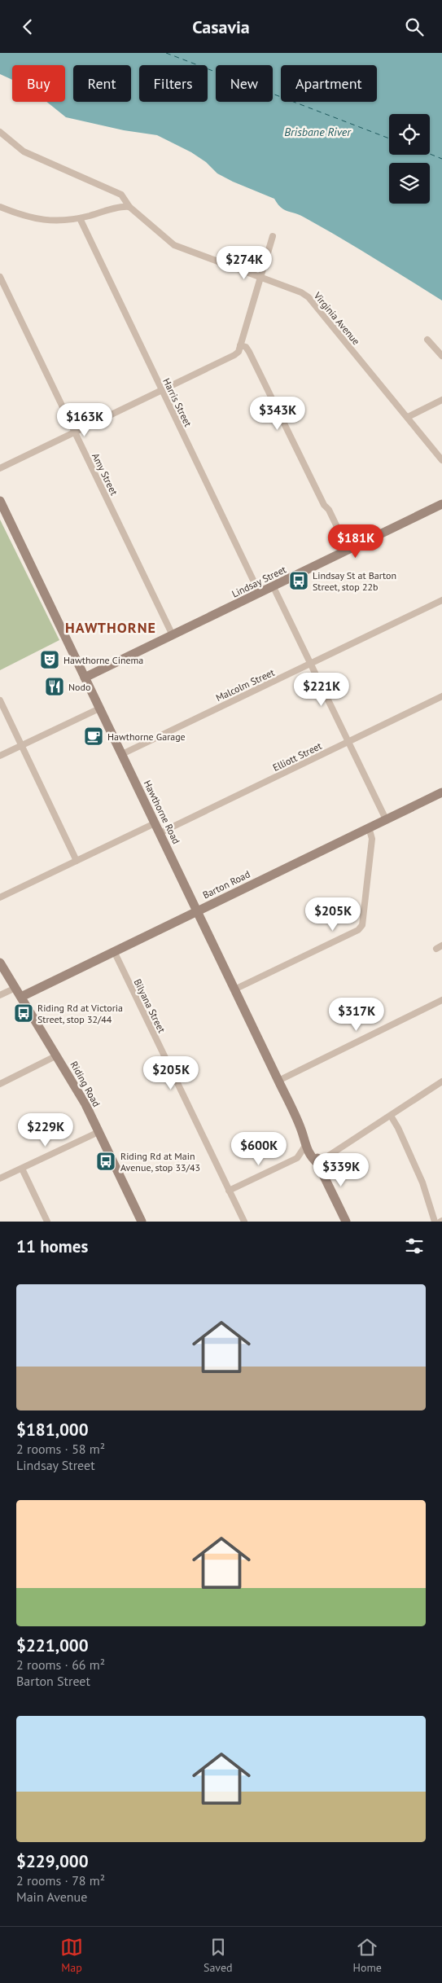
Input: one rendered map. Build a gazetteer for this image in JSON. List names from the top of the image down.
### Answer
{
  "streets": {
    "street": [
      "Virginia Avenue",
      "Harris Street",
      "Amy Street",
      "Lindsay Street",
      "Malcolm Street",
      "Elliott Street",
      "Hawthorne Road",
      "Barton Road",
      "Bilyana Street",
      "Riding Road"
    ]
  },
  "crossings": [
    ["Harris Street", "Lindsay Street"],
    ["Amy Street", "Lindsay Street"],
    ["Lindsay Street", "Hawthorne Road"],
    ["Malcolm Street", "Hawthorne Road"],
    ["Elliott Street", "Hawthorne Road"],
    ["Hawthorne Road", "Barton Road"],
    ["Barton Road", "Bilyana Street"],
    ["Barton Road", "Riding Road"]
  ],
  "districts": ["HAWTHORNE"],
  "water": ["Brisbane River"],
  "places": {
    "bus stop": ["Lindsay St at Barton Street, stop 22b", "Riding Rd at Victoria Street, stop 32/44", "Riding Rd at Main Avenue, stop 33/43"],
    "theatre": ["Hawthorne Cinema"],
    "restaurant": ["Nodo"],
    "cafe": ["Hawthorne Garage"]
  },
  "page": {
    "header": "Casavia",
    "chip": [
      "Buy",
      "Rent",
      "Filters",
      "New",
      "Apartment"
    ],
    "price": [
      "$274K",
      "$343K",
      "$163K",
      "$181K",
      "$221K",
      "$205K",
      "$317K",
      "$205K",
      "$229K",
      "$600K",
      "$339K"
    ],
    "heading": "11 homes",
    "list": [
      {
        "name": "$181,000",
        "note": "2 rooms · 58 m² · Lindsay Street"
      },
      {
        "name": "$221,000",
        "note": "2 rooms · 66 m² · Barton Street"
      },
      {
        "name": "$229,000",
        "note": "2 rooms · 78 m² · Main Avenue"
      }
    ],
    "tabs": ["Map", "Saved", "Home"]
  }
}
